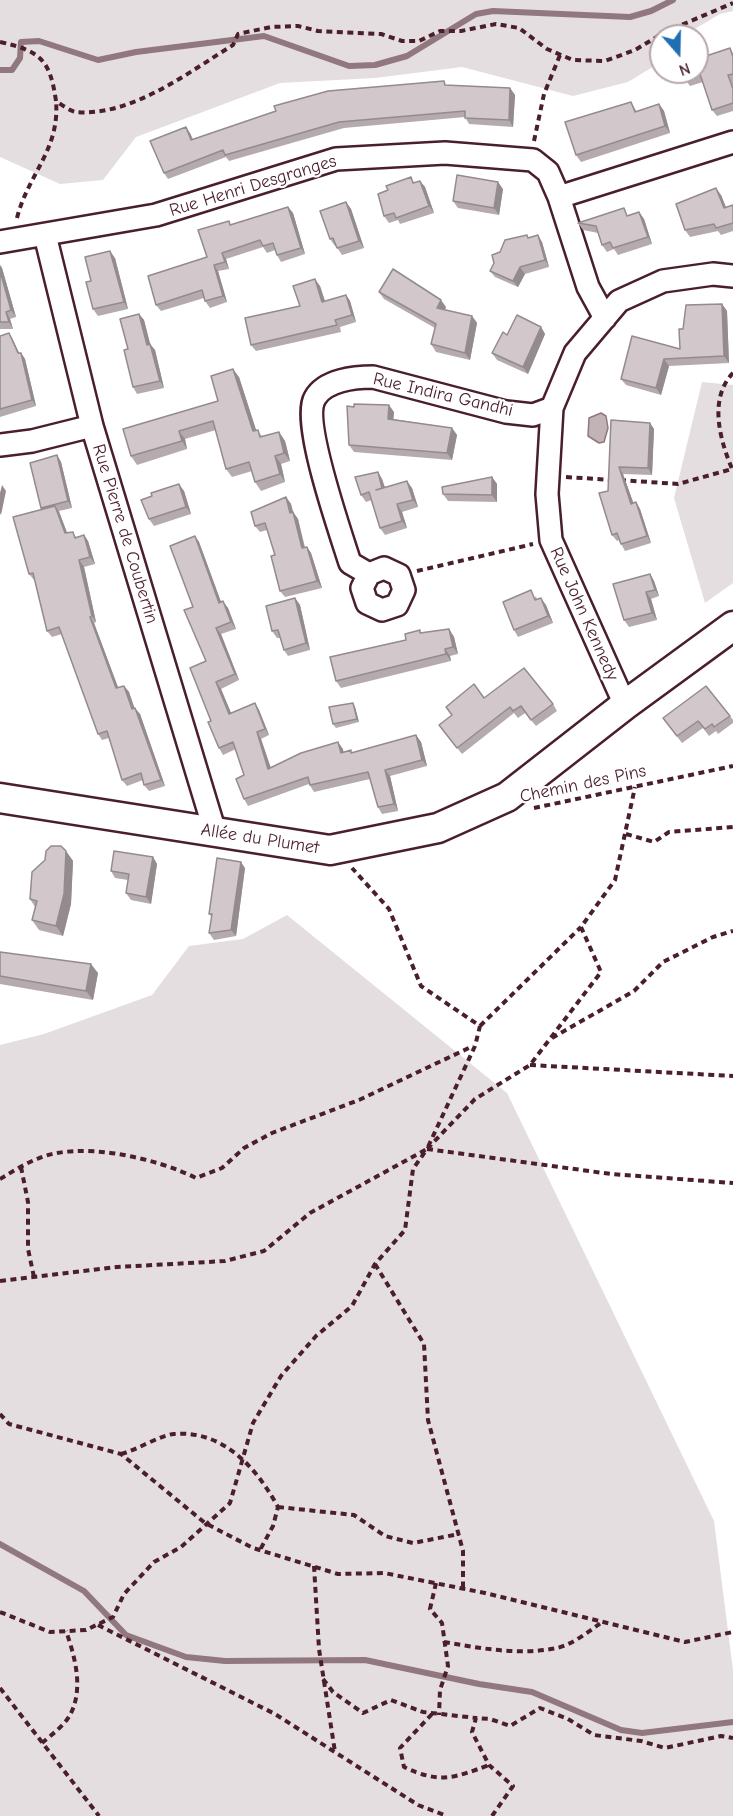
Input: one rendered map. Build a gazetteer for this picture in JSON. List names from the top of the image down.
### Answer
{
  "streets": {
    "street": [
      "Rue Henri Desgranges",
      "Rue Indira Gandhi",
      "Rue Pierre de Coubertin",
      "Rue John Kennedy",
      "Allée du Plumet"
    ],
    "path": ["Chemin des Pins"]
  },
  "crossings": [
    ["Rue Henri Desgranges", "Rue Pierre de Coubertin"],
    ["Rue Indira Gandhi", "Rue John Kennedy"],
    ["Rue Pierre de Coubertin", "Allée du Plumet"],
    ["Rue John Kennedy", "Allée du Plumet"]
  ],
  "north": "bottom"
}
